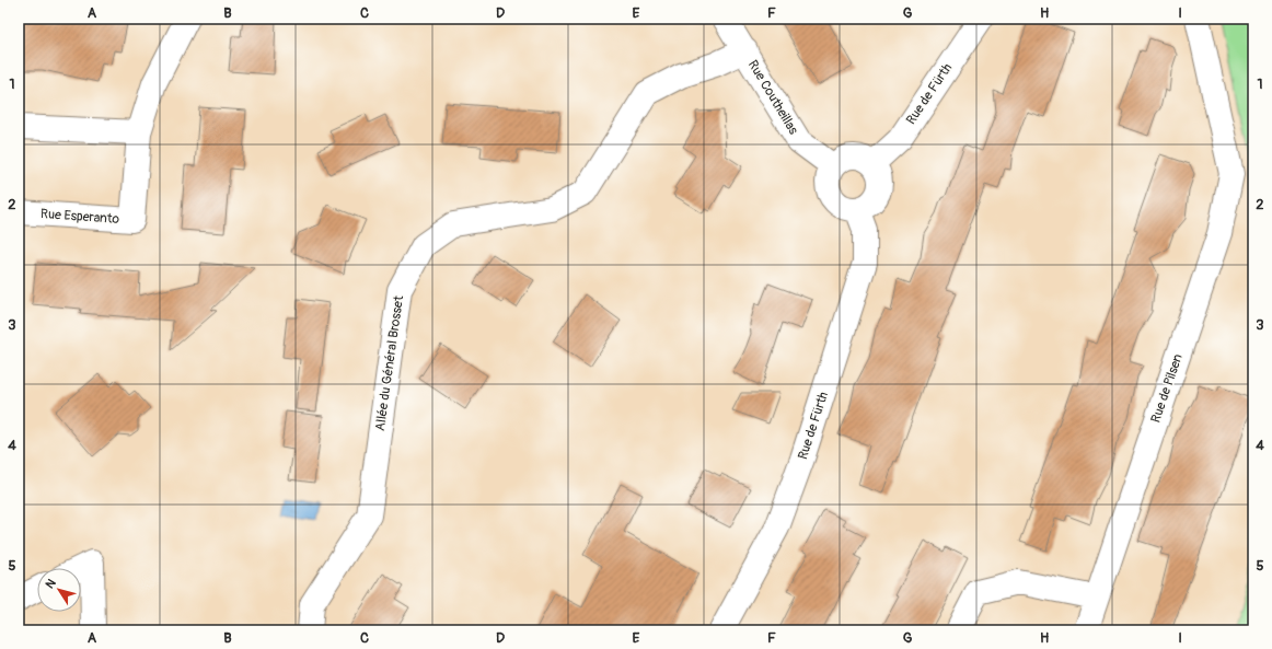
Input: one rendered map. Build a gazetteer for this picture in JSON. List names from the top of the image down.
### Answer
{
  "streets": {
    "street": [
      "Rue de Fürth",
      "Rue Coutheillas",
      "Rue Esperanto",
      "Allée du Général Brosset",
      "Rue de Pilsen"
    ]
  },
  "crossings": [
    ["Rue de Fürth", "Rue Coutheillas"],
    ["Rue Coutheillas", "Allée du Général Brosset"]
  ],
  "north": "top left",
  "grid": {
    "columns": [
      "A",
      "B",
      "C",
      "D",
      "E",
      "F",
      "G",
      "H",
      "I"
    ],
    "rows": [
      "1",
      "2",
      "3",
      "4",
      "5"
    ]
  }
}
